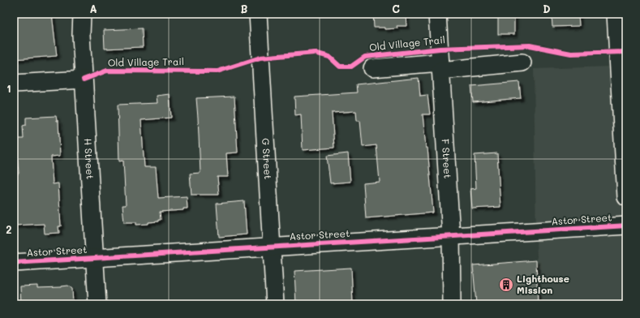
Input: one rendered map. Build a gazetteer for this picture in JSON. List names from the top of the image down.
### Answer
{
  "streets": {
    "street": [
      "H Street",
      "G Street",
      "F Street",
      "Astor Street"
    ],
    "cycle path": ["Old Village Trail"]
  },
  "crossings": [
    ["H Street", "Astor Street"],
    ["G Street", "Astor Street"],
    ["F Street", "Astor Street"]
  ],
  "places": {
    "building": ["Lighthouse Mission"]
  },
  "grid": {
    "columns": [
      "A",
      "B",
      "C",
      "D"
    ],
    "rows": ["1", "2"]
  }
}
